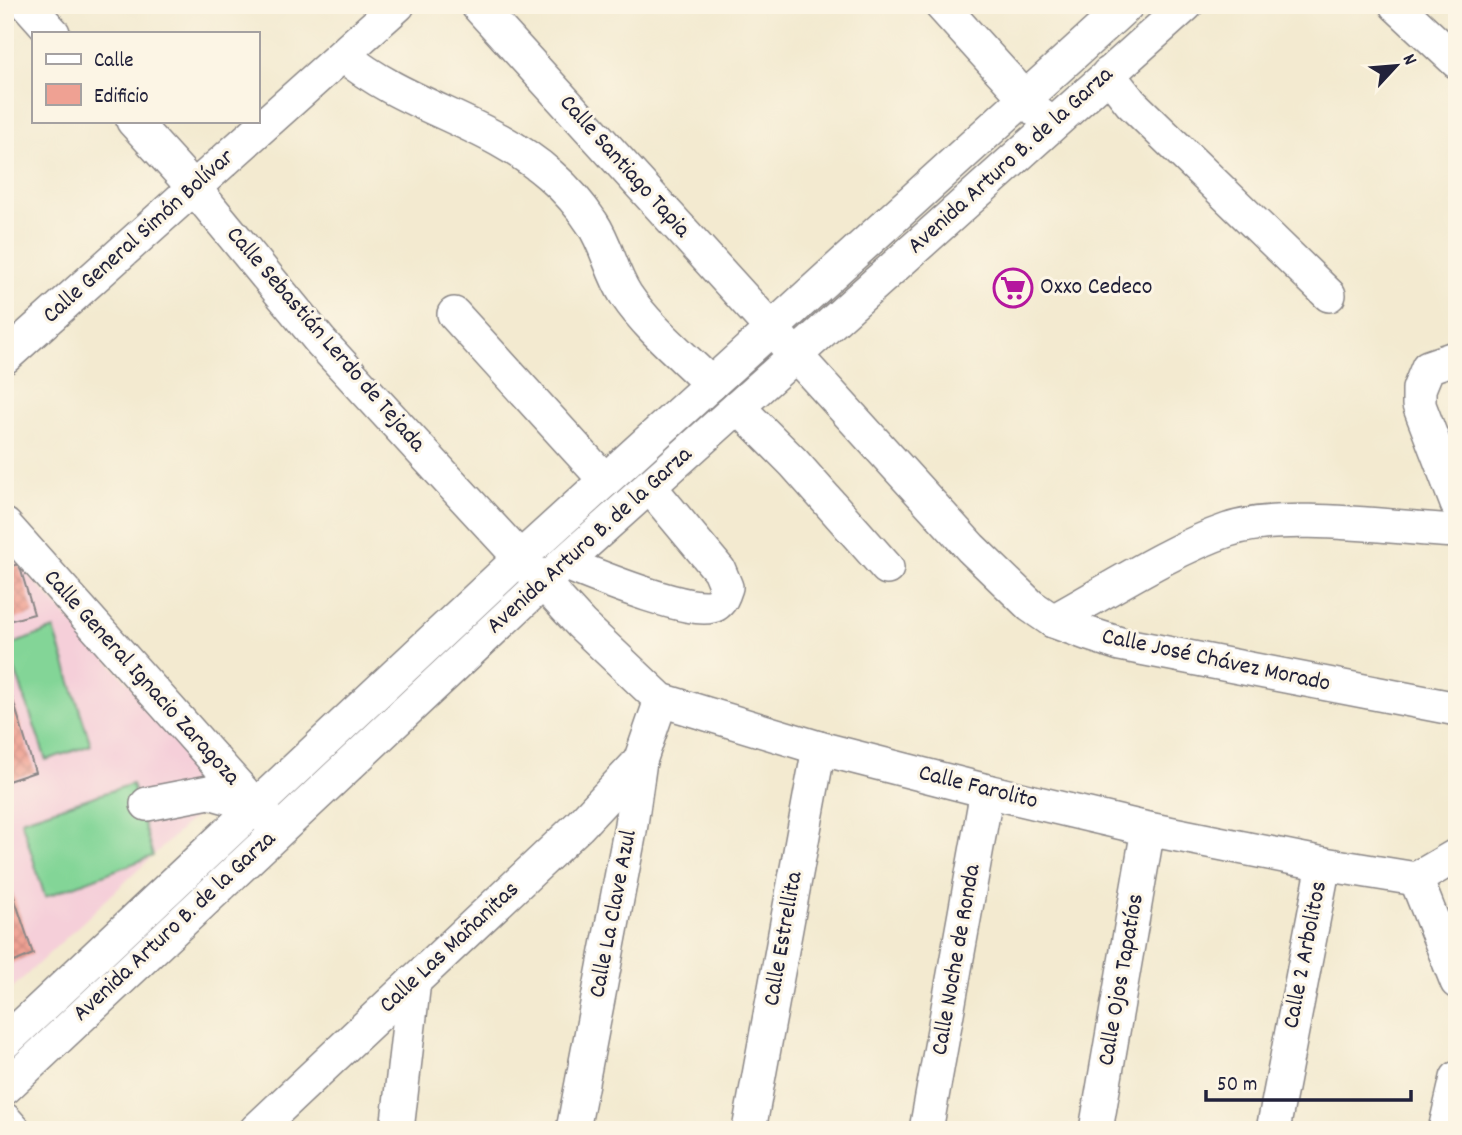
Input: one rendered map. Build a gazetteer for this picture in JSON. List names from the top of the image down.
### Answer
{
  "streets": {
    "street": [
      "Avenida Arturo B. de la Garza",
      "Calle Santiago Tapia",
      "Calle General Simón Bolívar",
      "Calle Sebastián Lerdo de Tejada",
      "Calle José Chávez Morado",
      "Calle General Ignacio Zaragoza",
      "Calle Farolito",
      "Calle La Clave Azul",
      "Calle Estrellita",
      "Calle Las Mañanitas",
      "Calle 2 Arbolitos",
      "Calle Noche de Ronda",
      "Calle Ojos Tapatíos"
    ]
  },
  "crossings": [
    ["Avenida Arturo B. de la Garza", "Calle Santiago Tapia"],
    ["Avenida Arturo B. de la Garza", "Calle Sebastián Lerdo de Tejada"],
    ["Avenida Arturo B. de la Garza", "Calle José Chávez Morado"],
    ["Avenida Arturo B. de la Garza", "Calle General Ignacio Zaragoza"],
    ["Avenida Arturo B. de la Garza", "Calle Farolito"],
    ["Calle Santiago Tapia", "Calle José Chávez Morado"],
    ["Calle General Simón Bolívar", "Calle Sebastián Lerdo de Tejada"],
    ["Calle Sebastián Lerdo de Tejada", "Calle Farolito"],
    ["Calle Farolito", "Calle La Clave Azul"],
    ["Calle Farolito", "Calle Estrellita"],
    ["Calle Farolito", "Calle 2 Arbolitos"],
    ["Calle Farolito", "Calle Noche de Ronda"],
    ["Calle Farolito", "Calle Ojos Tapatíos"],
    ["Calle La Clave Azul", "Calle Las Mañanitas"]
  ],
  "places": {
    "supermarket": ["Oxxo Cedeco"]
  },
  "legend": ["Calle", "Edificio"],
  "scale_bar": "50 m",
  "north": "top right"
}
